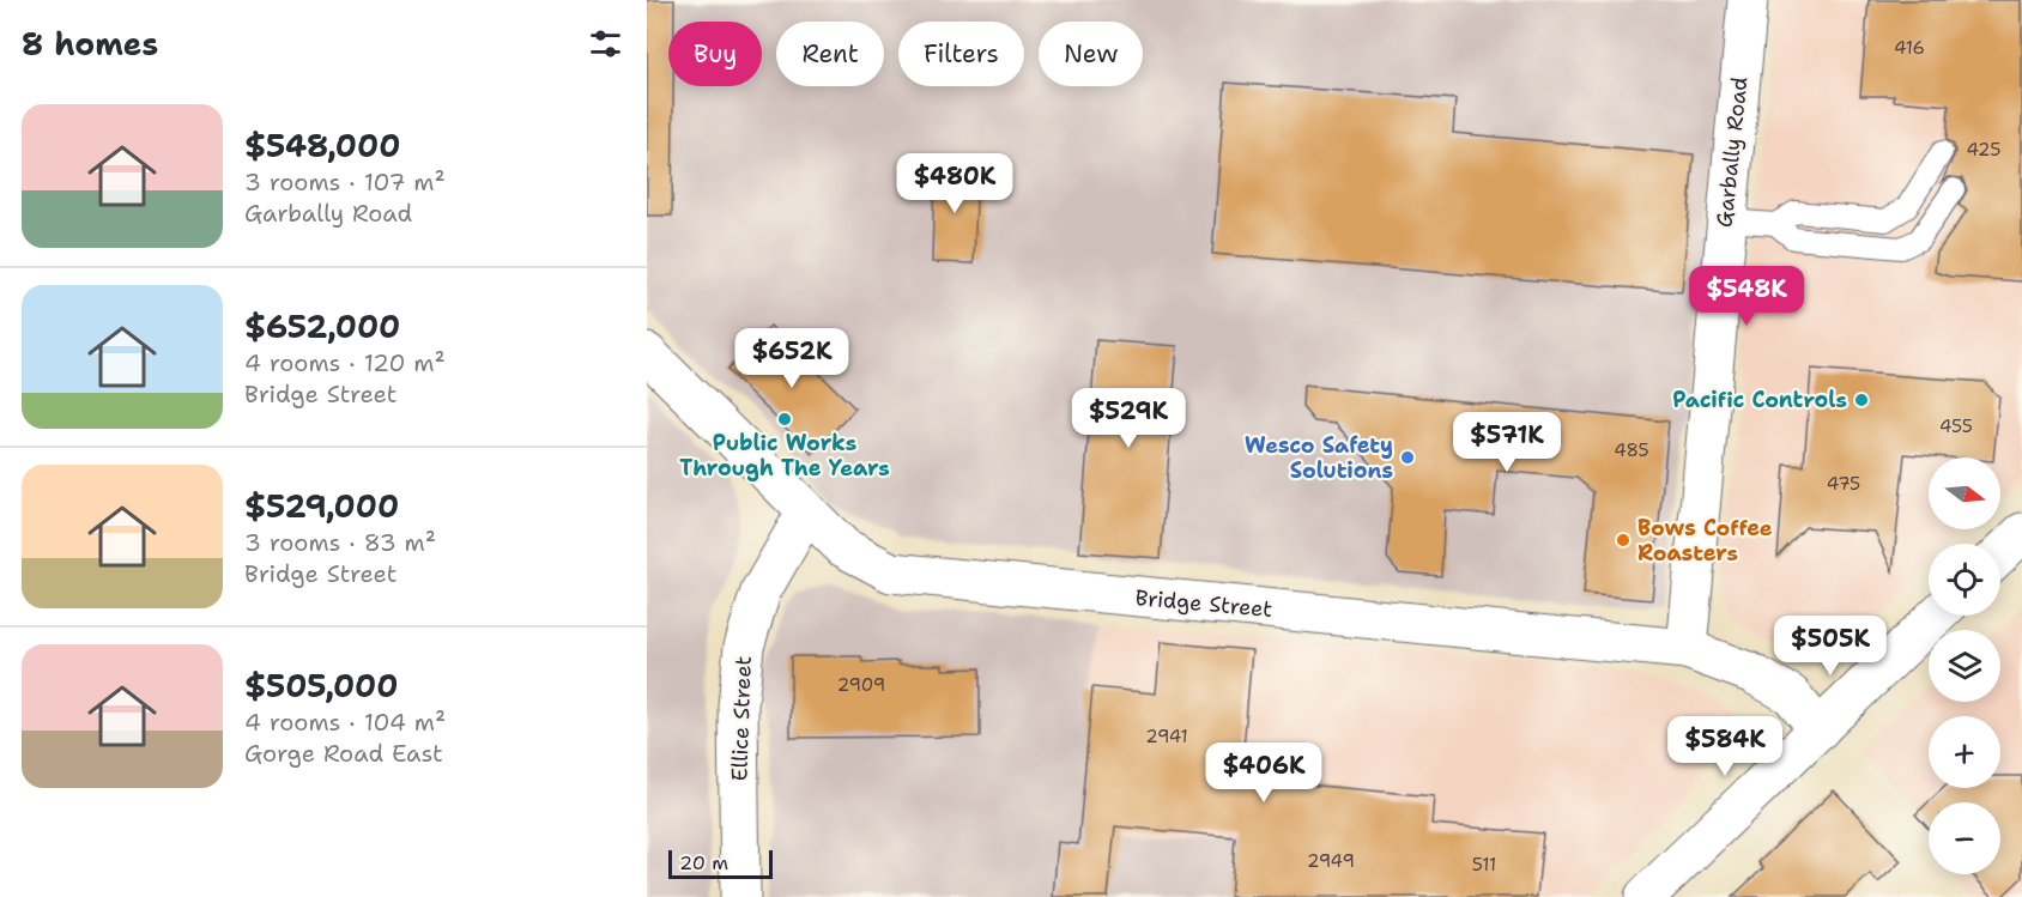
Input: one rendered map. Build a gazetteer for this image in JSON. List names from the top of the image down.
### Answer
{
  "streets": {
    "street": ["Garbally Road", "Bridge Street", "Ellice Street"]
  },
  "crossings": [
    ["Garbally Road", "Bridge Street"],
    ["Bridge Street", "Ellice Street"]
  ],
  "places": [
    "Pacific Controls",
    "Public Works Through The Years",
    "Wesco Safety Solutions",
    "Bows Coffee Roasters"
  ],
  "house_numbers": [
    "416",
    "425",
    "455",
    "485",
    "475",
    "2909",
    "2941",
    "2949",
    "511"
  ],
  "scale_bar": "20 m",
  "north": "right",
  "page": {
    "heading": "8 homes",
    "chip": [
      "Buy",
      "Rent",
      "Filters",
      "New"
    ],
    "list": [
      {
        "name": "$548,000",
        "note": "3 rooms · 107 m² · Garbally Road"
      },
      {
        "name": "$652,000",
        "note": "4 rooms · 120 m² · Bridge Street"
      },
      {
        "name": "$529,000",
        "note": "3 rooms · 83 m² · Bridge Street"
      },
      {
        "name": "$505,000",
        "note": "4 rooms · 104 m² · Gorge Road East"
      }
    ],
    "price": [
      "$480K",
      "$548K",
      "$652K",
      "$529K",
      "$571K",
      "$505K",
      "$584K",
      "$406K"
    ],
    "map_buttons": ["+", "−"],
    "scale": "20 m"
  }
}
